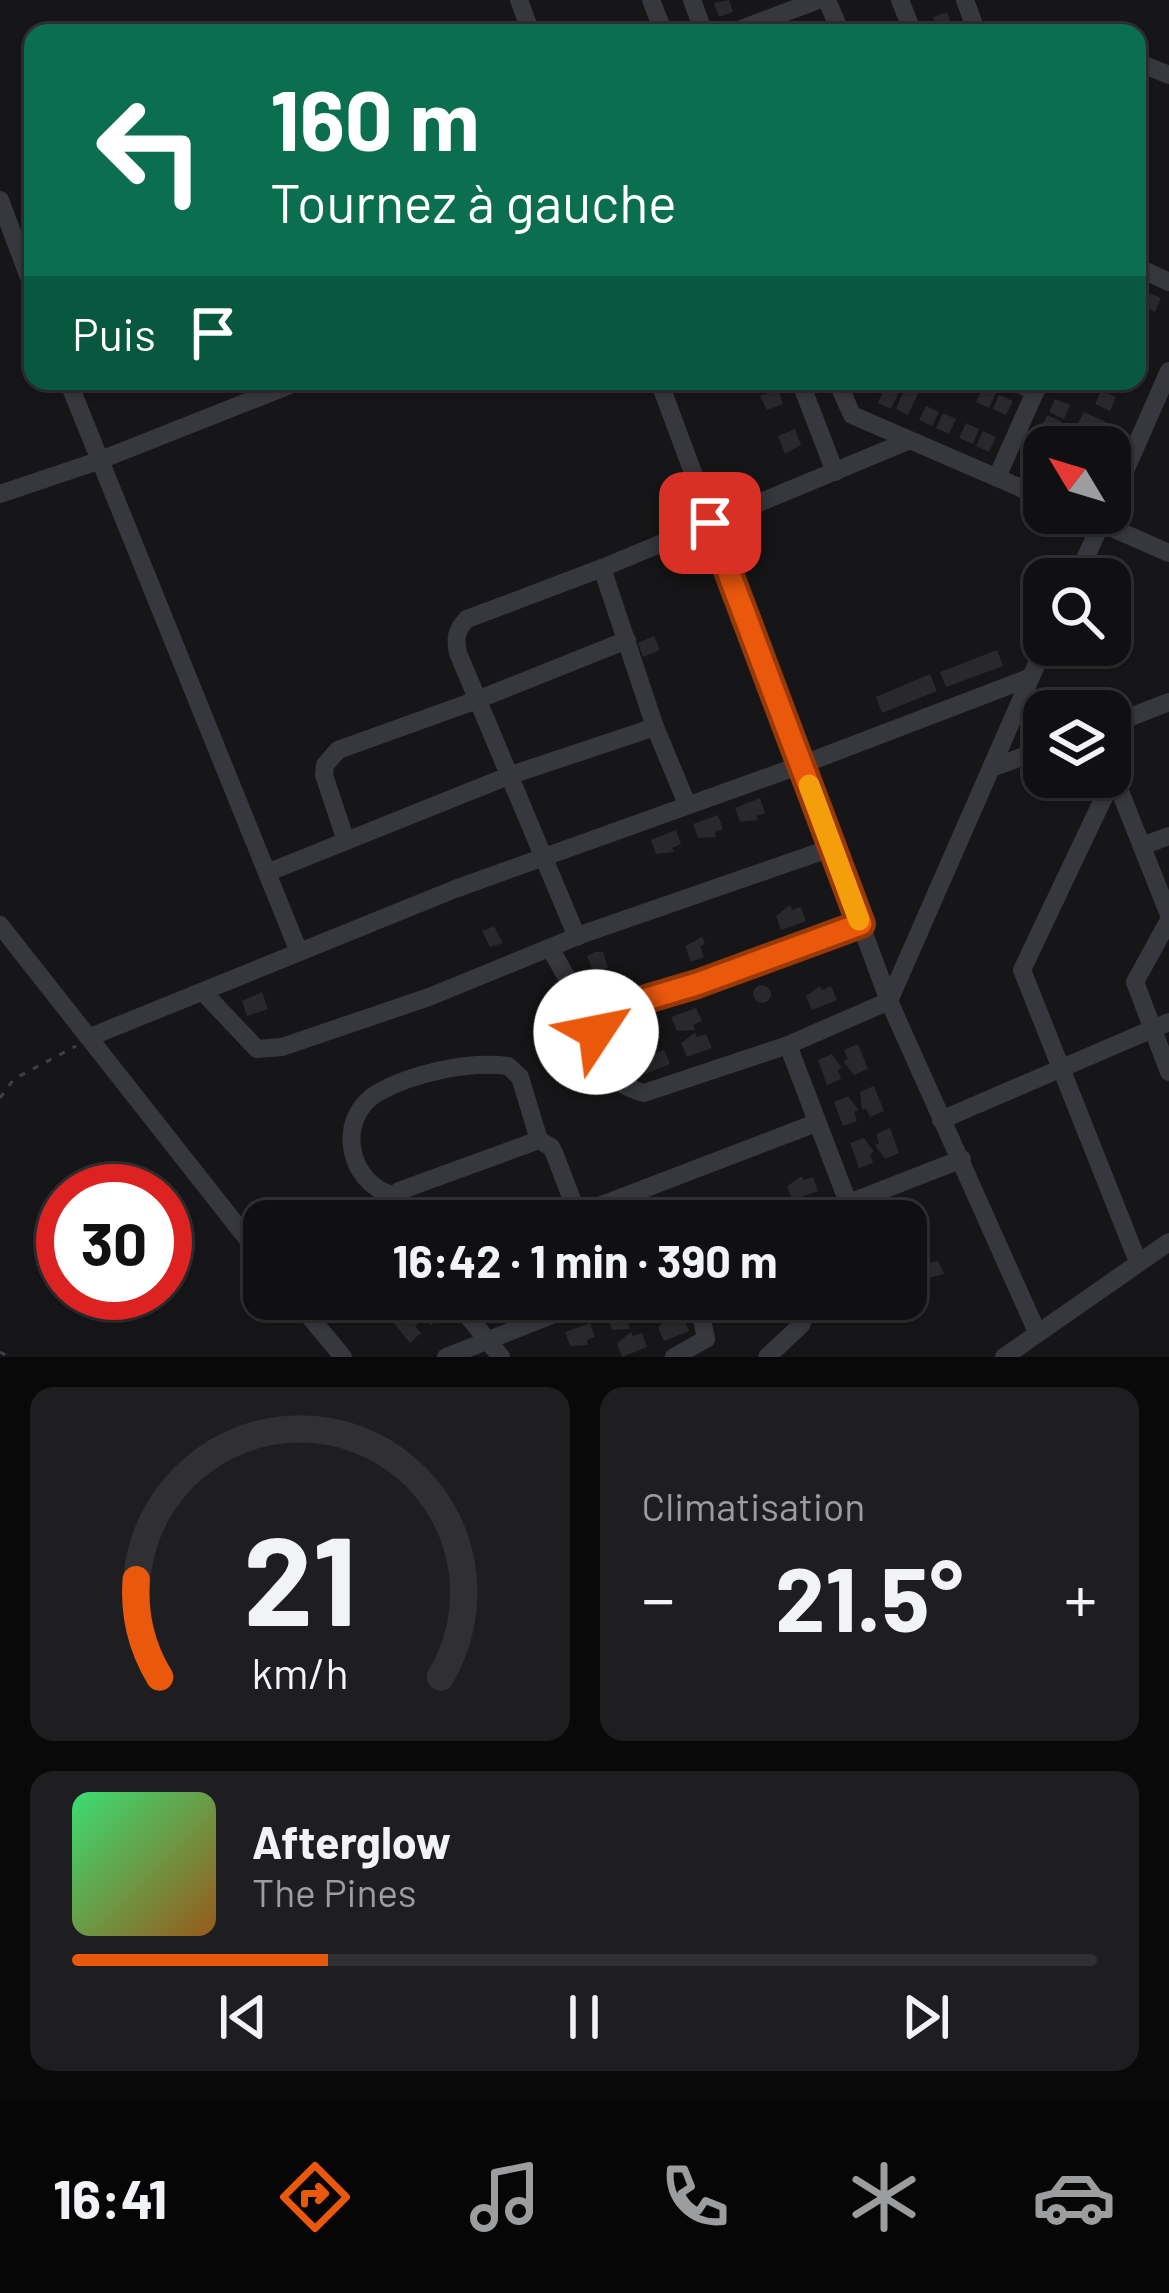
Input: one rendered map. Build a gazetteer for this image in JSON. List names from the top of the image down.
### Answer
{
  "north": "top left",
  "page": {
    "turn": ["160 m", "Tournez à gauche"],
    "then": "Puis",
    "limit": "30",
    "trip": "16:42 · 1 min · 390 m",
    "tile": "Climatisation",
    "heat": ["−", "21.5°", "+"],
    "song": ["Afterglow", "The Pines"],
    "tabs": "16:41",
    "gauge": ["21", "km/h"]
  }
}
